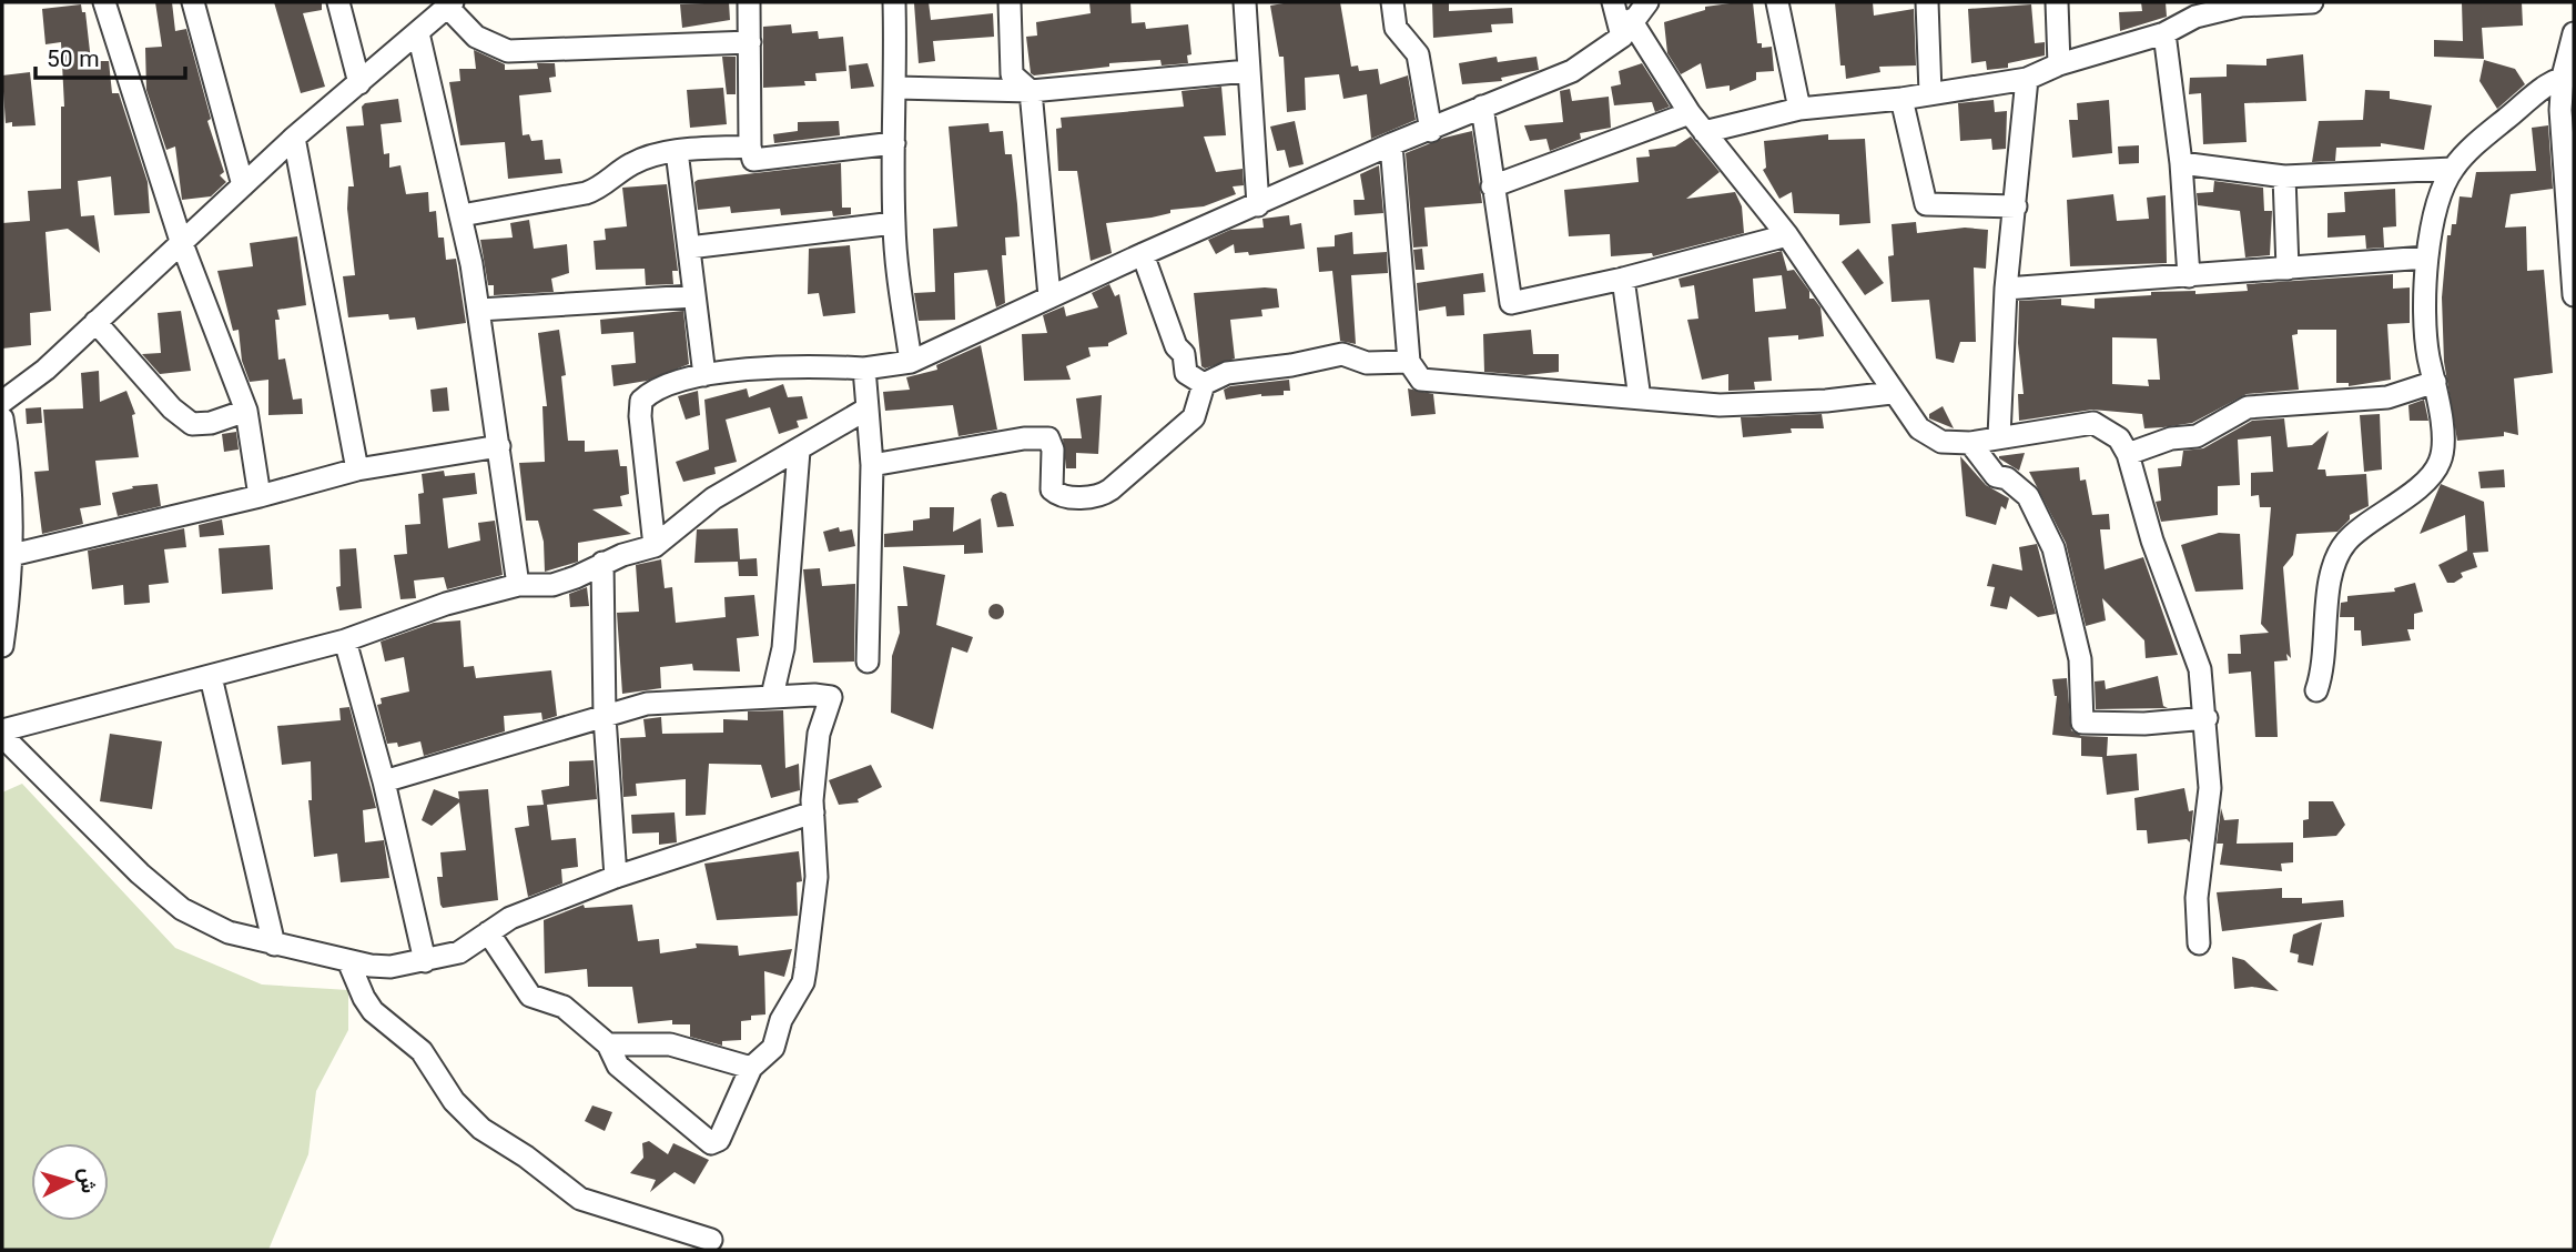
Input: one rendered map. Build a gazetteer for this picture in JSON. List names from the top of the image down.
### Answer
{
  "scale_bar": "50 m",
  "north": "right"
}
